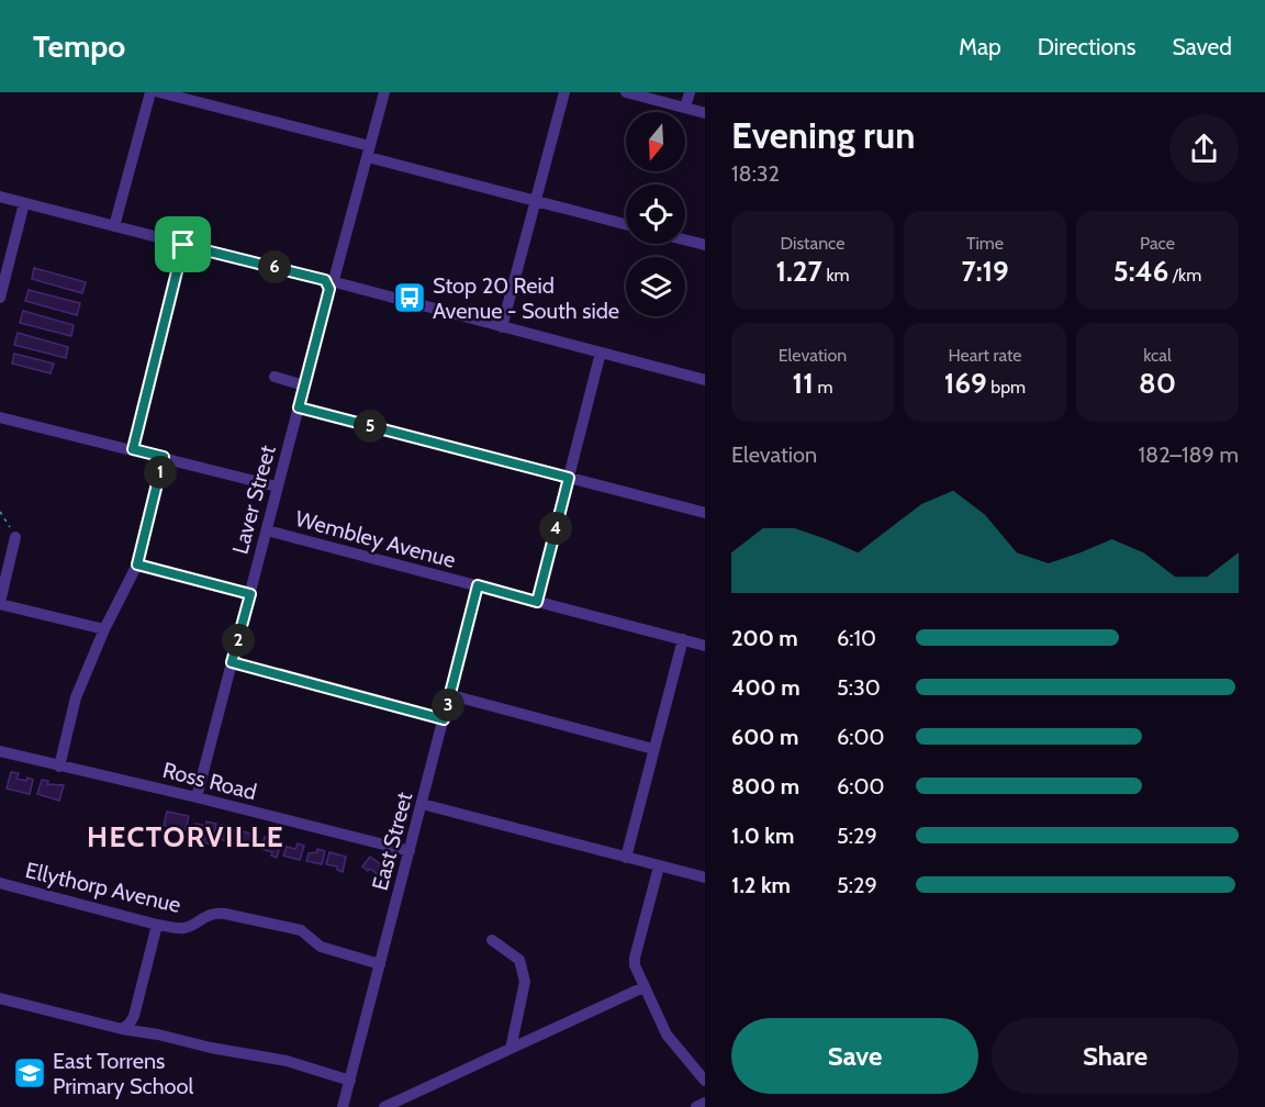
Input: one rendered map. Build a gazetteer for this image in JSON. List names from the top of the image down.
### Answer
{
  "streets": {
    "street": [
      "Laver Street",
      "Wembley Avenue",
      "Ross Road",
      "East Street",
      "Ellythorp Avenue"
    ]
  },
  "crossings": [
    ["Laver Street", "Wembley Avenue"],
    ["Laver Street", "Ross Road"],
    ["Wembley Avenue", "East Street"],
    ["Ross Road", "East Street"],
    ["East Street", "Ellythorp Avenue"]
  ],
  "districts": ["HECTORVILLE"],
  "places": {
    "bus stop": ["Stop 20 Reid Avenue - South side"],
    "school or university": ["East Torrens Primary School"]
  },
  "north": "bottom",
  "page": {
    "header": "Tempo",
    "nav": ["Map", "Directions", "Saved"],
    "heading": ["Evening run", "18:32"],
    "stats": [
      ["Distance", "1.27 km"],
      ["Time", "7:19"],
      ["Pace", "5:46 /km"],
      ["Elevation", "11 m"],
      ["Heart rate", "169 bpm"],
      ["kcal", "80"]
    ],
    "pins": [
      "6",
      "5",
      "1",
      "4",
      "2",
      "3"
    ],
    "chart": ["Elevation", "182–189 m"],
    "list": [
      {
        "name": "200 m",
        "note": "6:10"
      },
      {
        "name": "400 m",
        "note": "5:30"
      },
      {
        "name": "600 m",
        "note": "6:00"
      },
      {
        "name": "800 m",
        "note": "6:00"
      },
      {
        "name": "1.0 km",
        "note": "5:29"
      },
      {
        "name": "1.2 km",
        "note": "5:29"
      }
    ],
    "buttons": ["Save", "Share"]
  }
}
